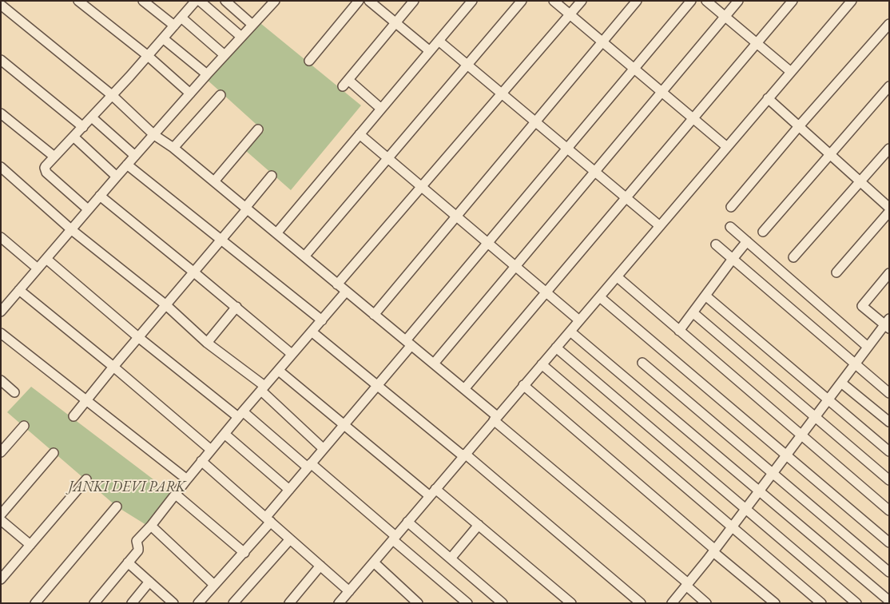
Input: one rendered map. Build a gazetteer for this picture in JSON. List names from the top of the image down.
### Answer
{
  "parks": ["JANKI DEVI PARK"]
}
